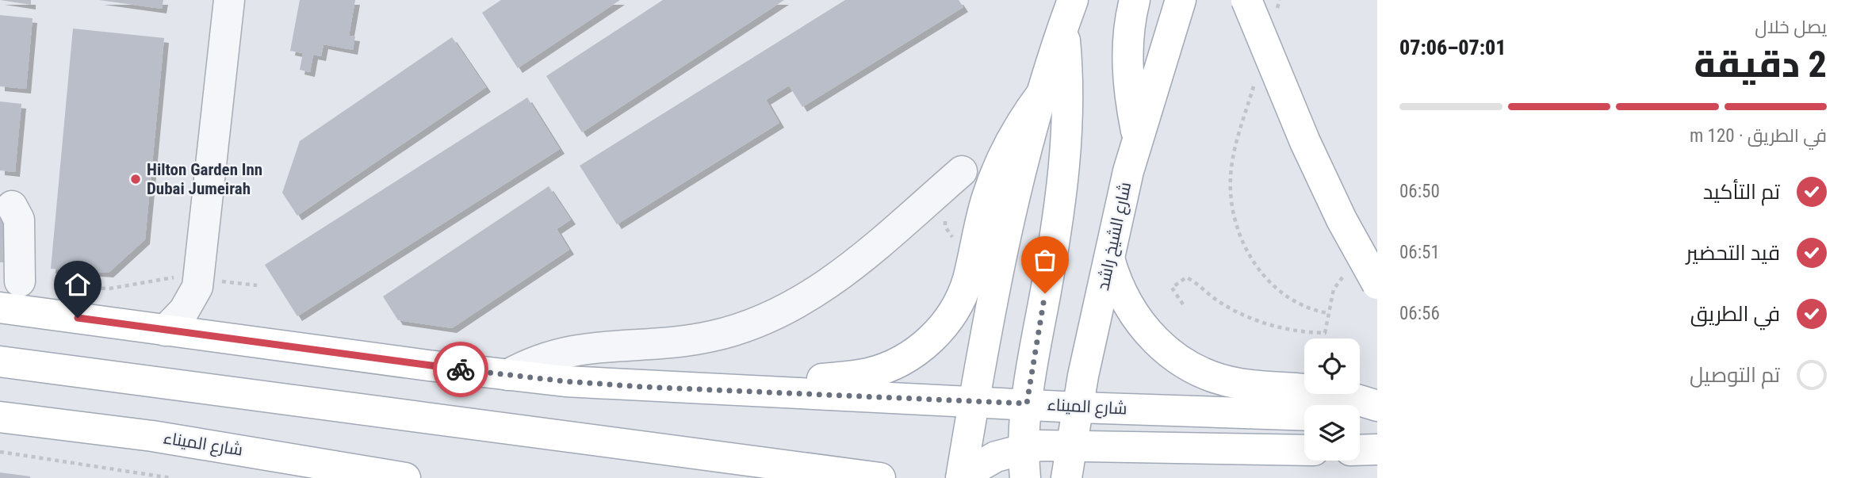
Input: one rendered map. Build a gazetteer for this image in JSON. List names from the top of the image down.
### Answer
{
  "streets": {
    "main road": ["شارع الشيخ راشد", "شارع الميناء"]
  },
  "crossings": [
    ["شارع الشيخ راشد", "شارع الميناء"]
  ],
  "places": ["Hilton Garden Inn Dubai Jumeirah"],
  "page": {
    "heading": ["2 دقيقة", "يصل خلال", "07:01–07:06"],
    "bar": "في الطريق · 120 m",
    "list": [
      ["تم التأكيد", "06:50"],
      ["قيد التحضير", "06:51"],
      ["في الطريق", "06:56"],
      "تم التوصيل"
    ]
  }
}
